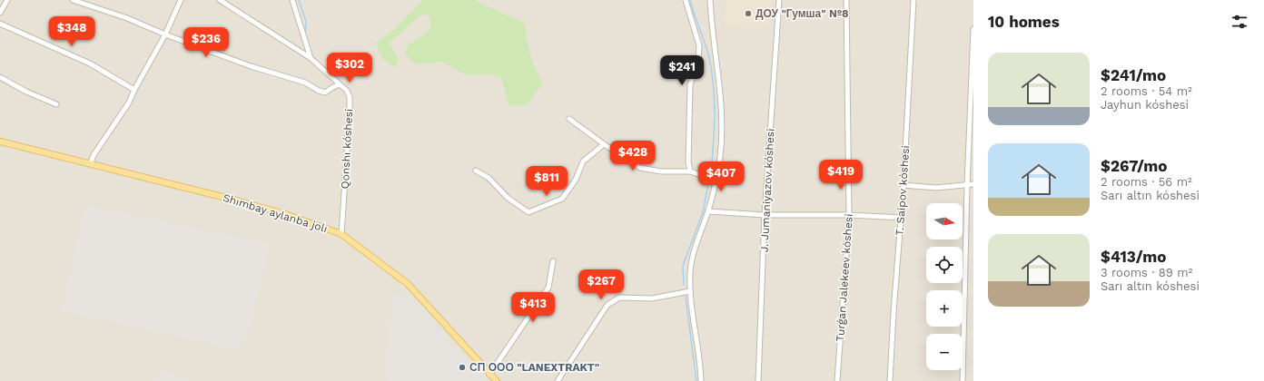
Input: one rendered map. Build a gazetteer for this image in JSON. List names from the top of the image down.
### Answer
{
  "streets": {
    "main road": ["Shımbay aylanba jolı"],
    "street": [
      "Qonshı kóshesi",
      "J. Jumaniyazov kóshesi",
      "T. Saipov kóshesi",
      "Turǵan Jalekeev kóshesi"
    ]
  },
  "crossings": [
    ["Qonshı kóshesi", "Shımbay aylanba jolı"]
  ],
  "places": ["ДОУ \"Гумша\" №8", "СП ООО \"LANEXTRAKT\""],
  "north": "right",
  "page": {
    "heading": "10 homes",
    "price": [
      "$348",
      "$236",
      "$302",
      "$241",
      "$428",
      "$419",
      "$407",
      "$811",
      "$267",
      "$413"
    ],
    "list": [
      {
        "name": "$241/mo",
        "note": "2 rooms · 54 m² · Jayhun kóshesi"
      },
      {
        "name": "$267/mo",
        "note": "2 rooms · 56 m² · Sarı altın kóshesi"
      },
      {
        "name": "$413/mo",
        "note": "3 rooms · 89 m² · Sarı altın kóshesi"
      }
    ],
    "map_buttons": ["+", "−"]
  }
}
